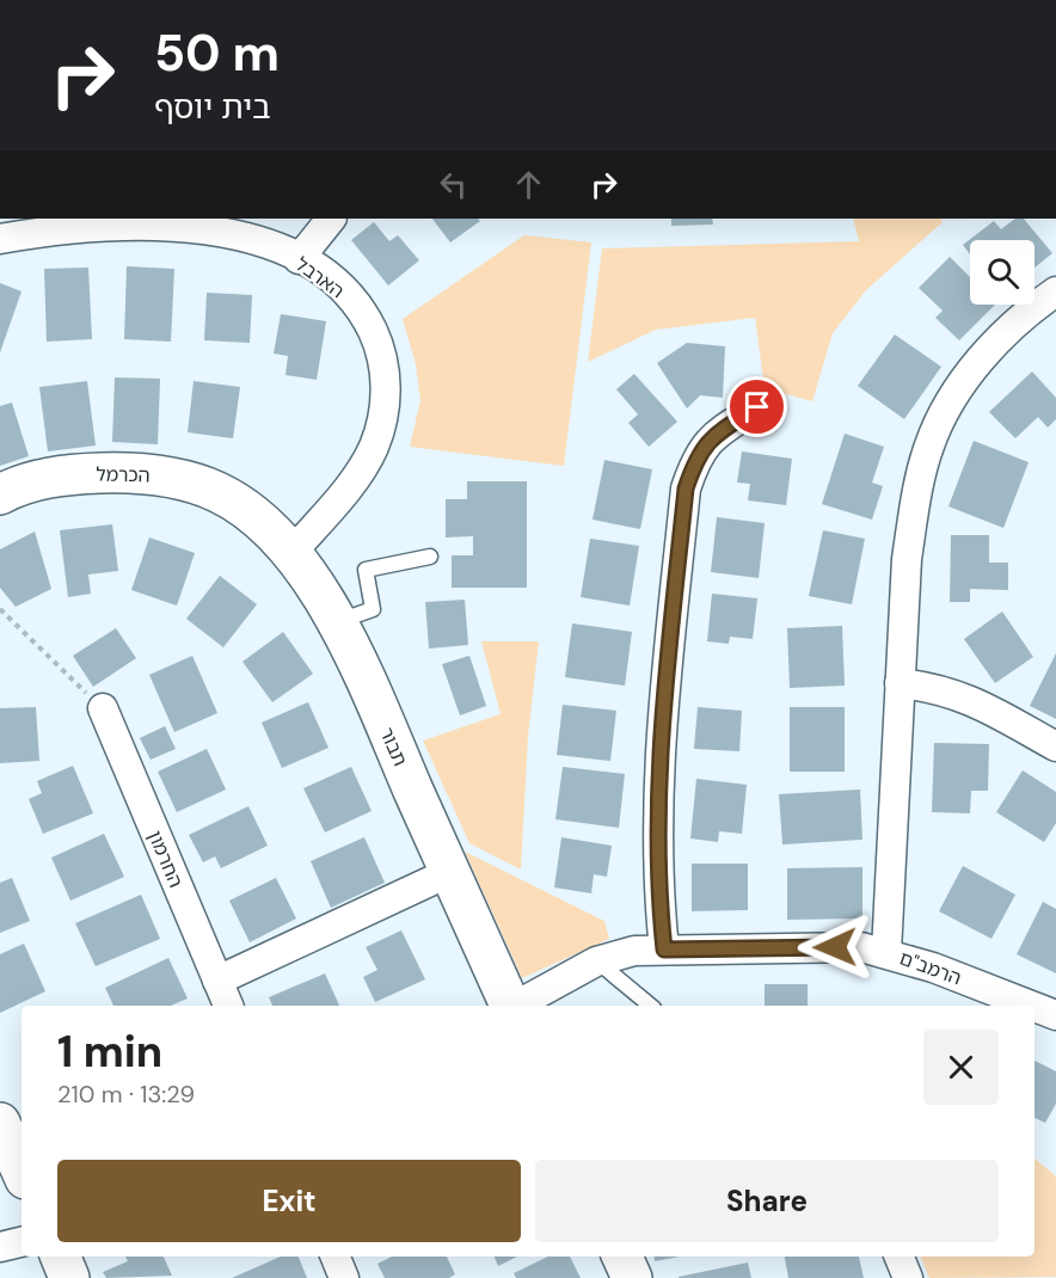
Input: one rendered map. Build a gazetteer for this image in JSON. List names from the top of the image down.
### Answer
{
  "streets": {
    "street": [
      "הארבל",
      "הכרמל",
      "תבור",
      "החרמון",
      "הרמב\"ם"
    ]
  },
  "crossings": [
    ["הארבל", "תבור"],
    ["הכרמל", "תבור"]
  ],
  "page": {
    "turn": ["50 m", "בית יוסף"],
    "heading": ["1 min", "210 m · 13:29"],
    "buttons": ["Exit", "Share"]
  }
}
